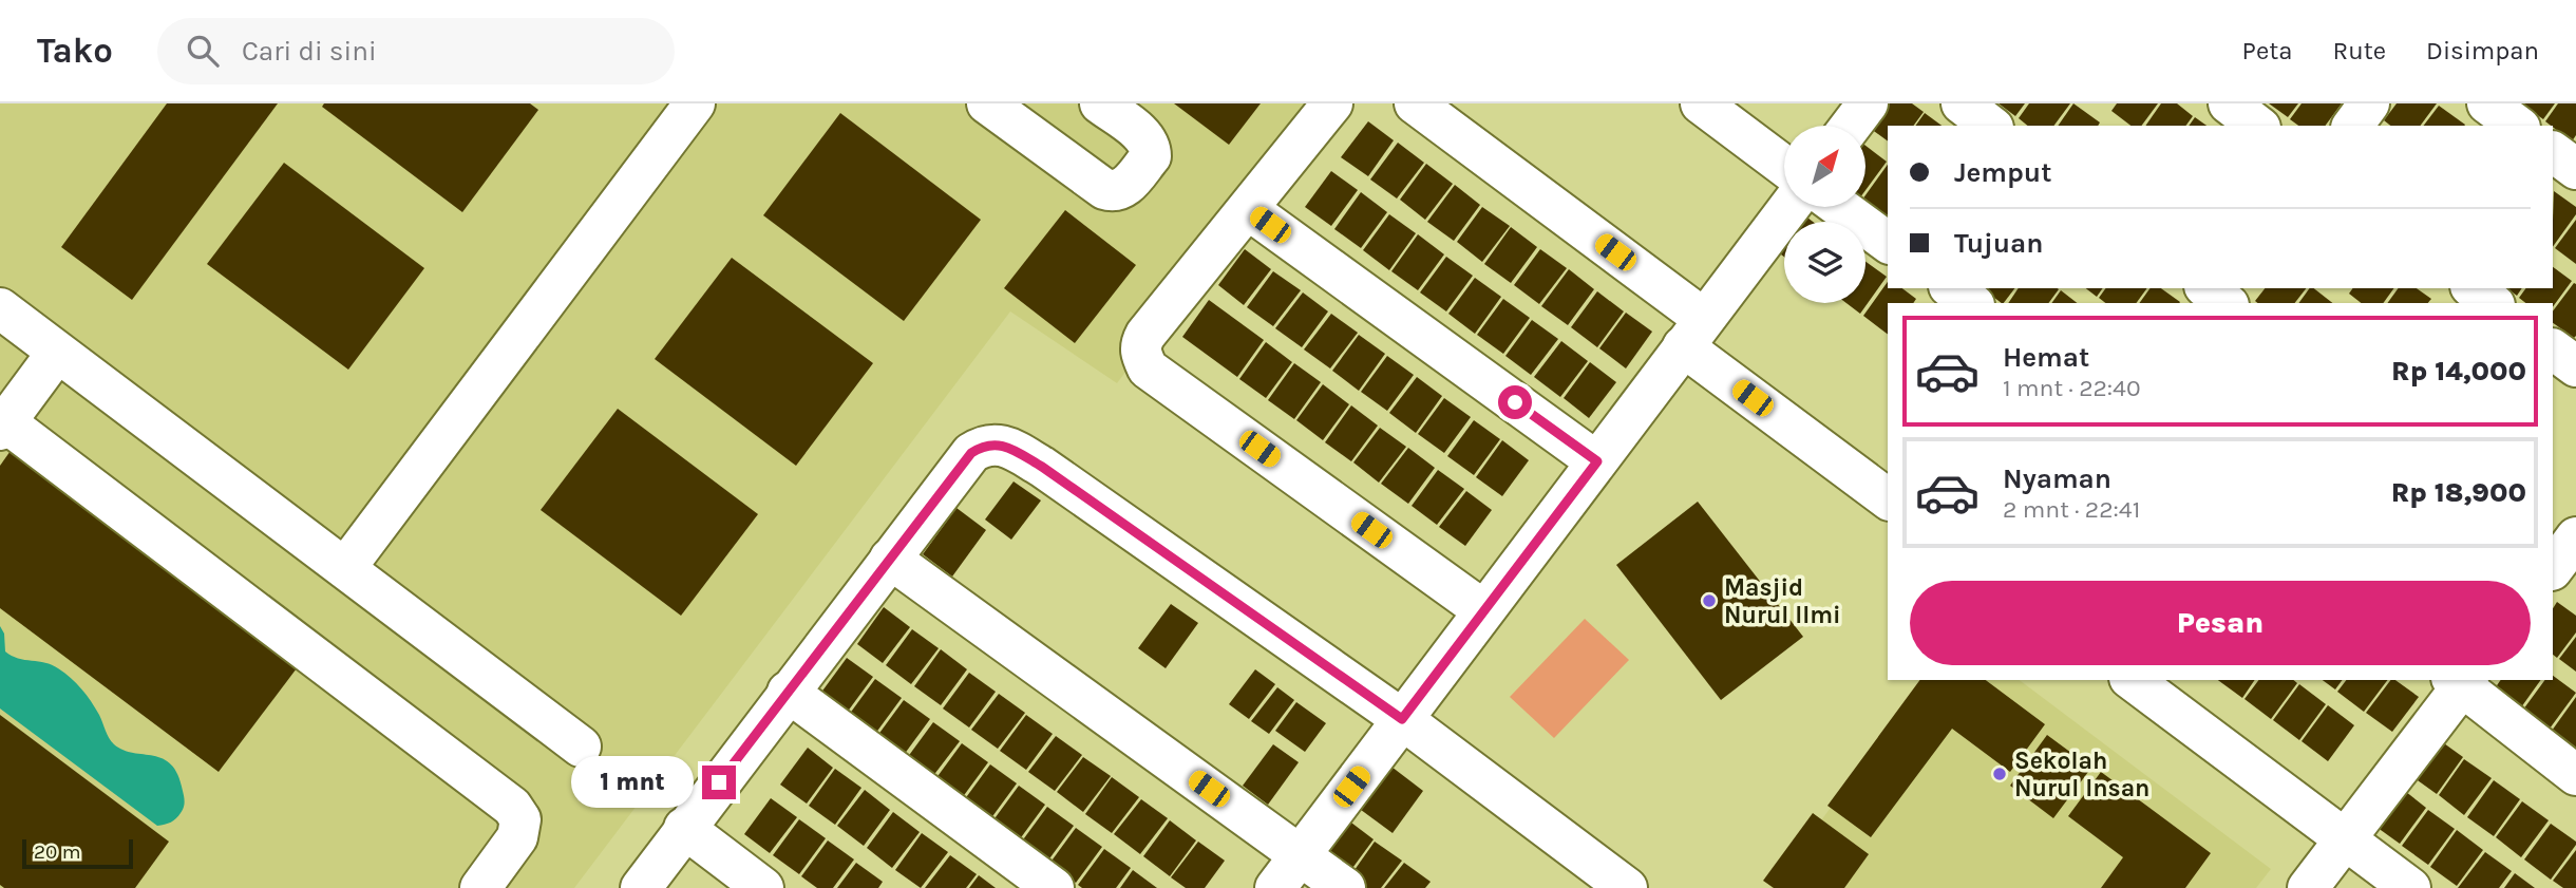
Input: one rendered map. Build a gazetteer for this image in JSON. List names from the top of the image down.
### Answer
{
  "places": ["Masjid Nurul Ilmi", "Sekolah Nurul Insan"],
  "scale_bar": "20 m",
  "north": "top right",
  "page": {
    "header": "Tako",
    "search": "Cari di sini",
    "nav": ["Peta", "Rute", "Disimpan"],
    "banner": ["Jemput", "Tujuan"],
    "list": [
      {
        "name": "Hemat",
        "note": "1 mnt · 22:40",
        "value": "Rp 14,000"
      },
      {
        "name": "Nyaman",
        "note": "2 mnt · 22:41",
        "value": "Rp 18,900"
      }
    ],
    "buttons": "Pesan",
    "bubble": "1 mnt",
    "scale": "20 m"
  }
}
